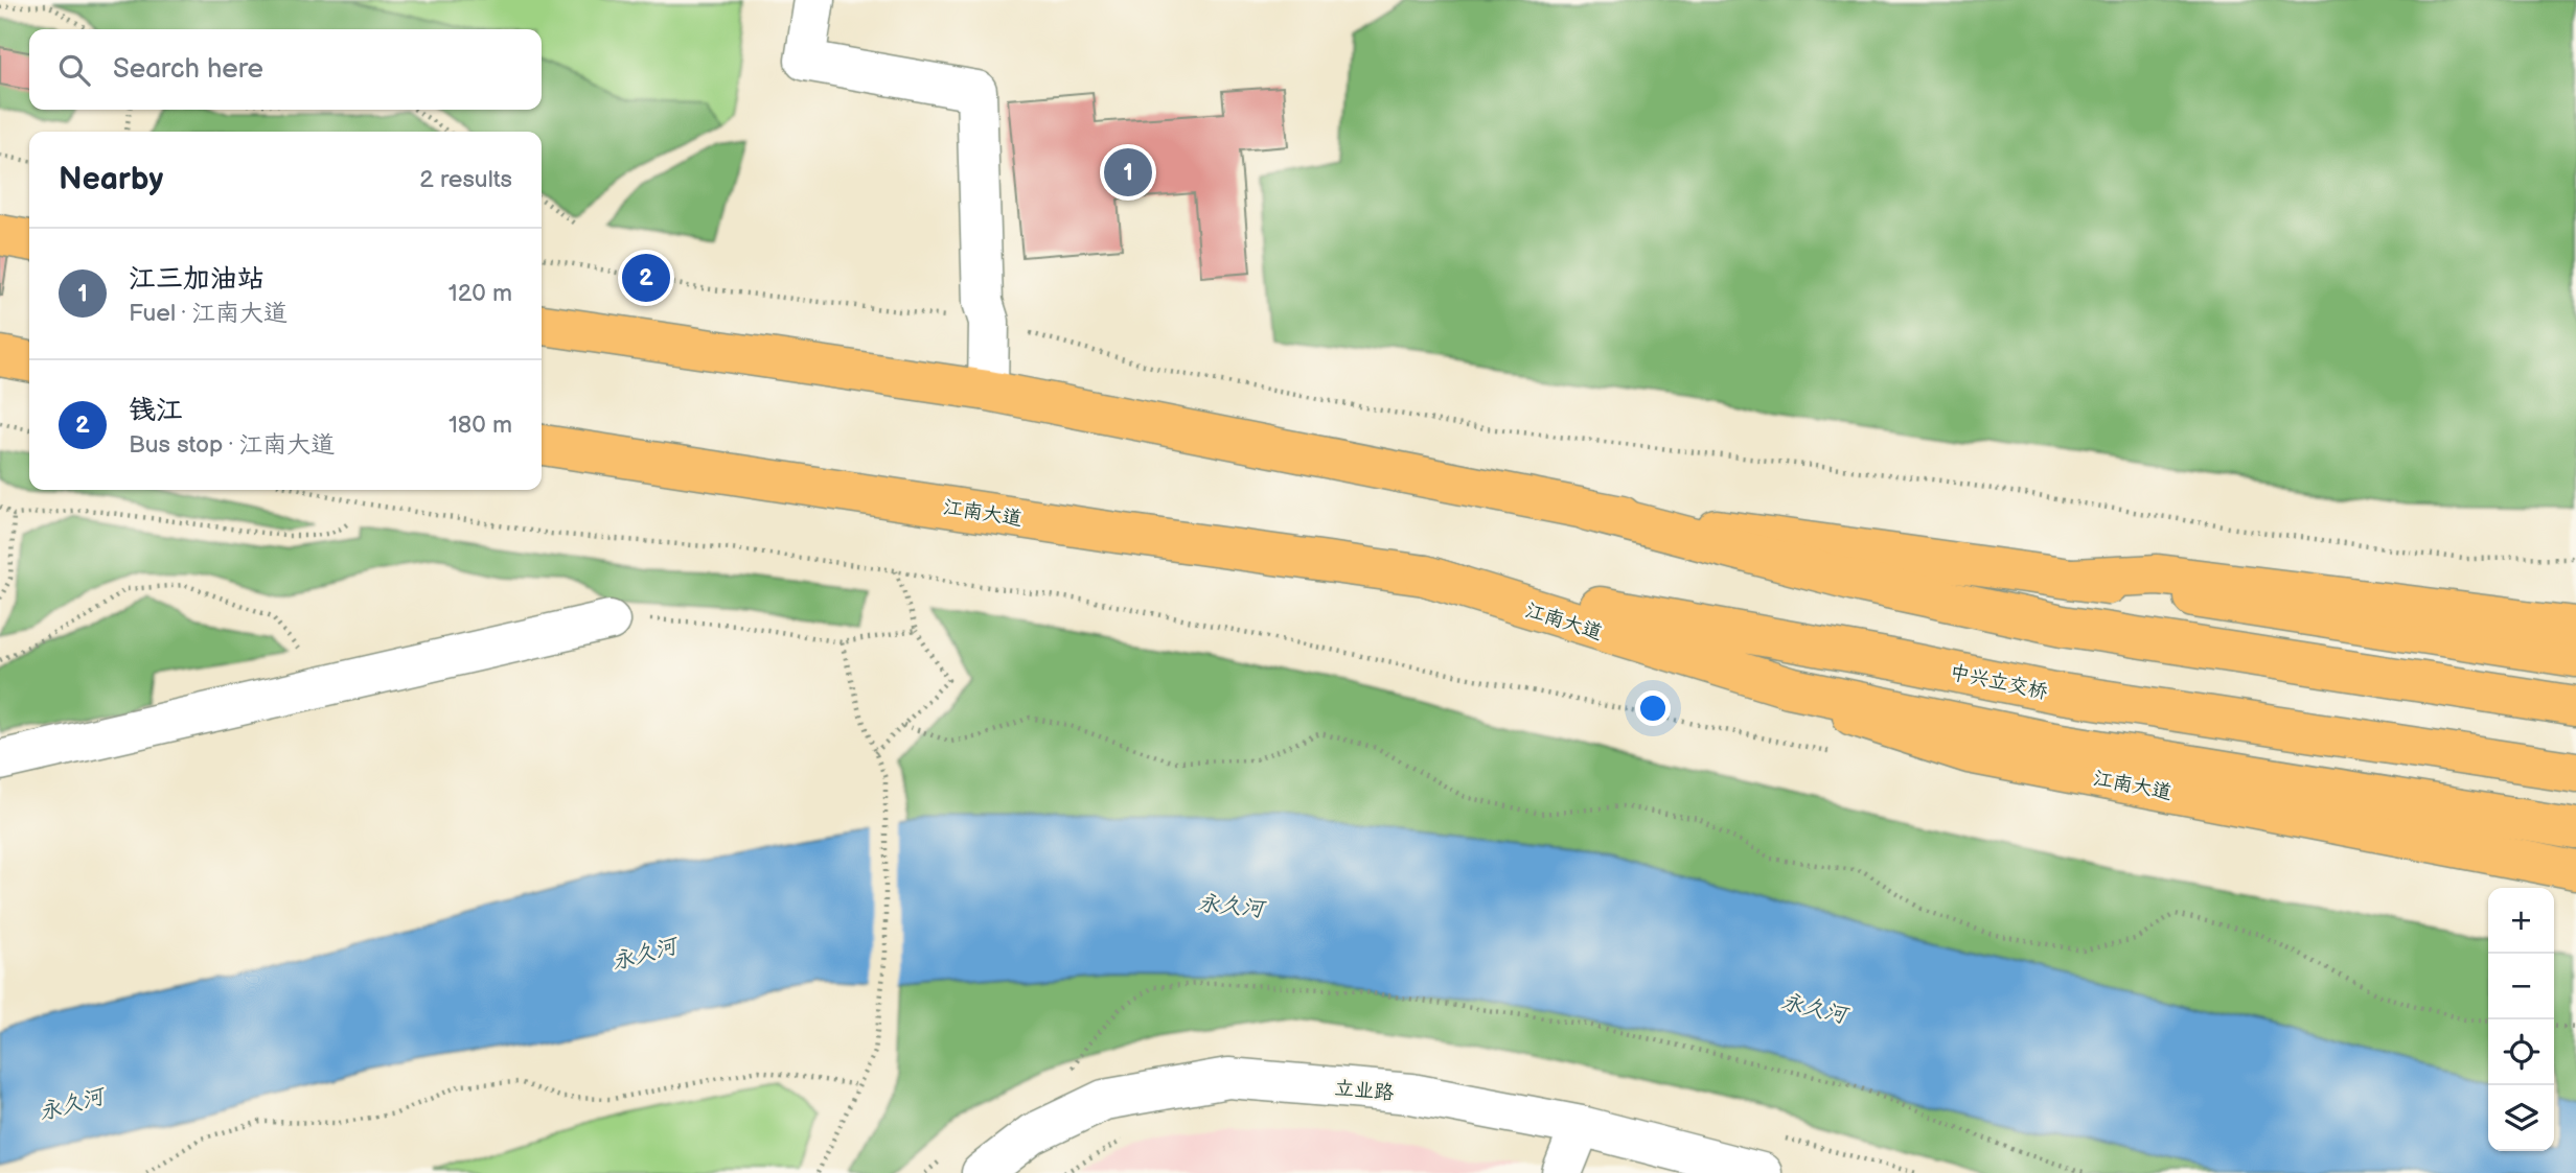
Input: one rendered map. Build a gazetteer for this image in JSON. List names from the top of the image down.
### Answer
{
  "streets": {
    "main road": ["江南大道", "中兴立交桥"],
    "street": ["立业路"]
  },
  "crossings": [
    ["江南大道", "中兴立交桥"]
  ],
  "water": ["永久河"],
  "page": {
    "search": "Search here",
    "heading": ["Nearby", "2 results"],
    "pins": ["1", "2"],
    "list": [
      {
        "mark": "1",
        "name": "江三加油站",
        "note": "Fuel · 江南大道",
        "value": "120 m"
      },
      {
        "mark": "2",
        "name": "钱江",
        "note": "Bus stop · 江南大道",
        "value": "180 m"
      }
    ],
    "map_buttons": ["+", "−"]
  }
}
